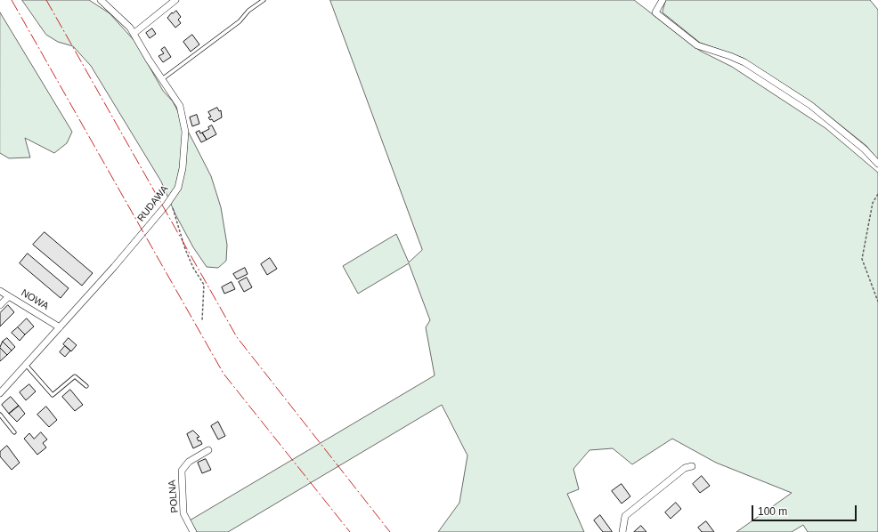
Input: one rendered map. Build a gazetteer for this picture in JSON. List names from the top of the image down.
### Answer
{
  "streets": {
    "street": ["RUDAWA", "NOWA", "POLNA"]
  },
  "crossings": [
    ["RUDAWA", "NOWA"]
  ],
  "scale_bar": "100 m"
}
